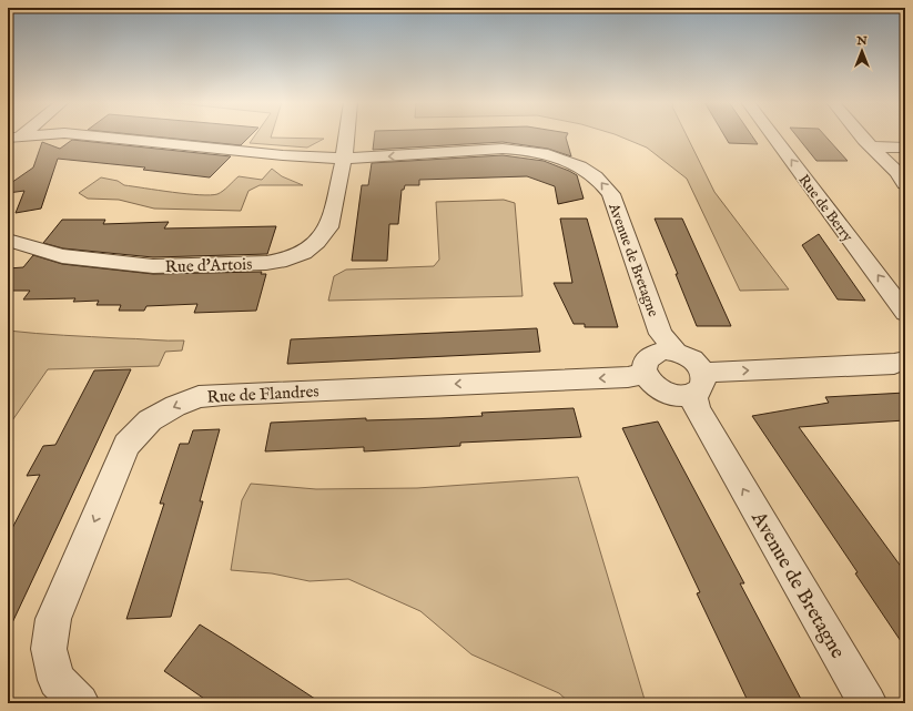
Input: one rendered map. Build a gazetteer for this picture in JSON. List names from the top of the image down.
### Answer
{
  "streets": {
    "street": [
      "Rue de Berry",
      "Avenue de Bretagne",
      "Rue d'Artois",
      "Rue de Flandres"
    ]
  },
  "crossings": [
    ["Avenue de Bretagne", "Rue d'Artois"],
    ["Avenue de Bretagne", "Rue de Flandres"]
  ],
  "one_way": ["Avenue de Bretagne"],
  "north": "top"
}
